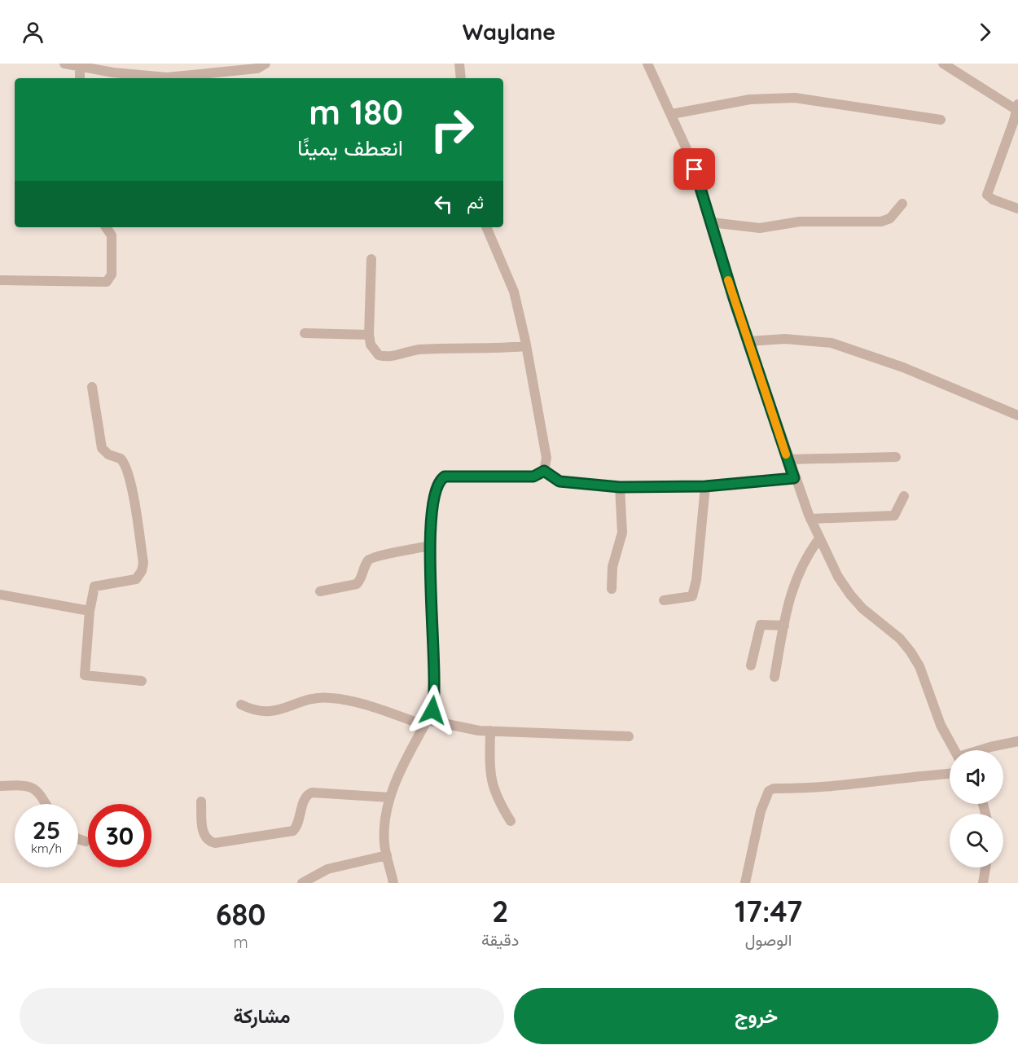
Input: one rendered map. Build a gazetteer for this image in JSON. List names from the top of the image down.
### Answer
{
  "page": {
    "header": "Waylane",
    "turn": ["180 m", "انعطف يمينًا"],
    "then": "ثم",
    "speed": "25 km/h",
    "limit": "30",
    "eta": [
      "17:47",
      "الوصول",
      "2",
      "دقيقة",
      "680",
      "m"
    ],
    "buttons": ["خروج", "مشاركة"]
  }
}
